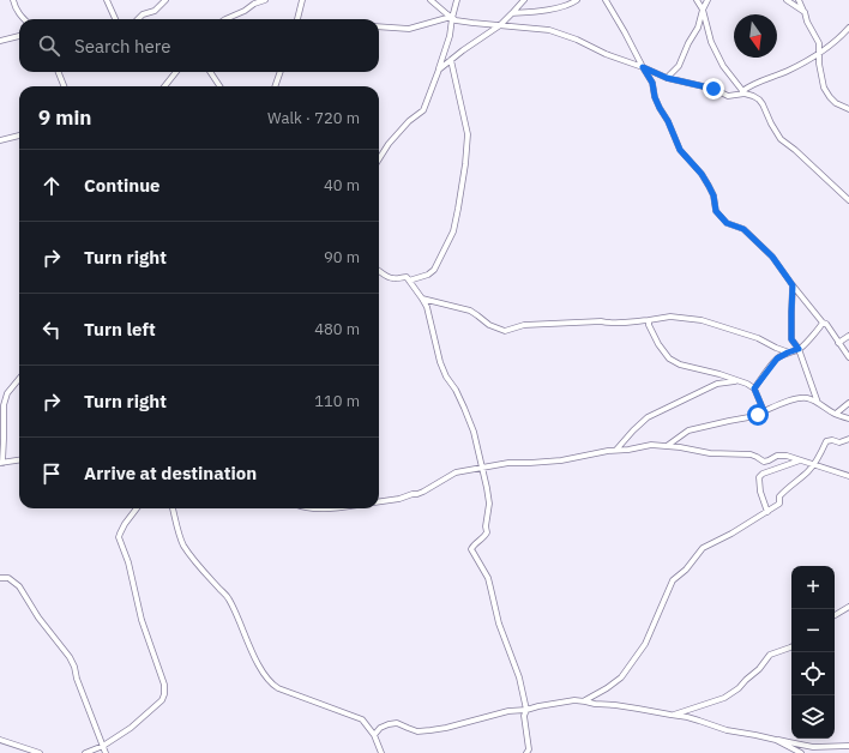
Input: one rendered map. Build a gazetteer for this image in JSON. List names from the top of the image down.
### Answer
{
  "north": "bottom",
  "page": {
    "search": "Search here",
    "heading": ["9 min", "Walk · 720 m"],
    "list": [
      ["Continue", "40 m"],
      ["Turn right", "90 m"],
      ["Turn left", "480 m"],
      ["Turn right", "110 m"],
      "Arrive at destination"
    ],
    "map_buttons": ["+", "−"]
  }
}
